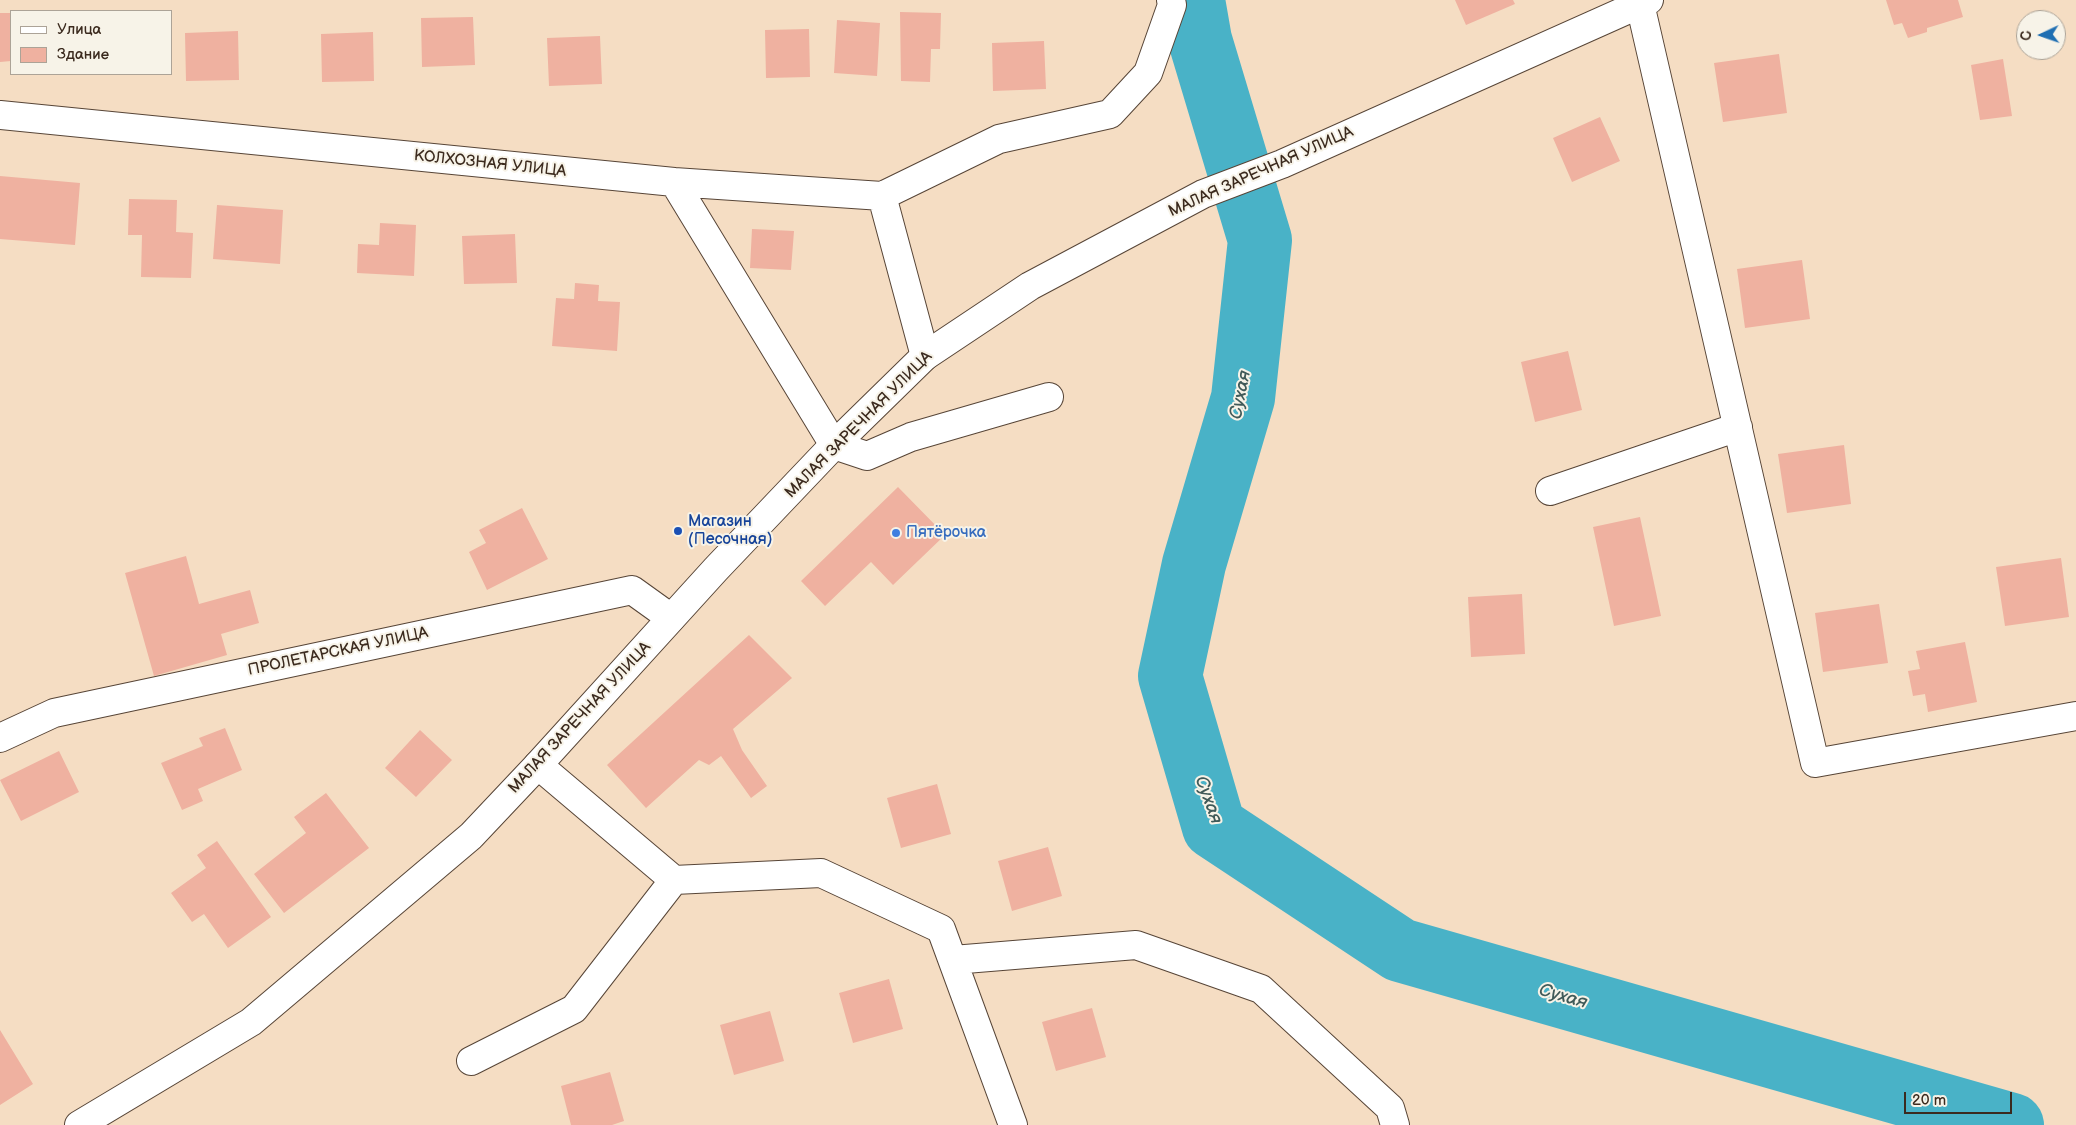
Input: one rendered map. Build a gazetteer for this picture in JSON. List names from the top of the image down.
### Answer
{
  "streets": {
    "street": ["КОЛХОЗНАЯ УЛИЦА", "МАЛАЯ ЗАРЕЧНАЯ УЛИЦА", "ПРОЛЕТАРСКАЯ УЛИЦА"]
  },
  "crossings": [
    ["МАЛАЯ ЗАРЕЧНАЯ УЛИЦА", "ПРОЛЕТАРСКАЯ УЛИЦА"]
  ],
  "water": ["Сухая"],
  "places": ["Магазин (Песочная)", "Пятёрочка"],
  "legend": ["Улица", "Здание"],
  "scale_bar": "20 m",
  "north": "left"
}
